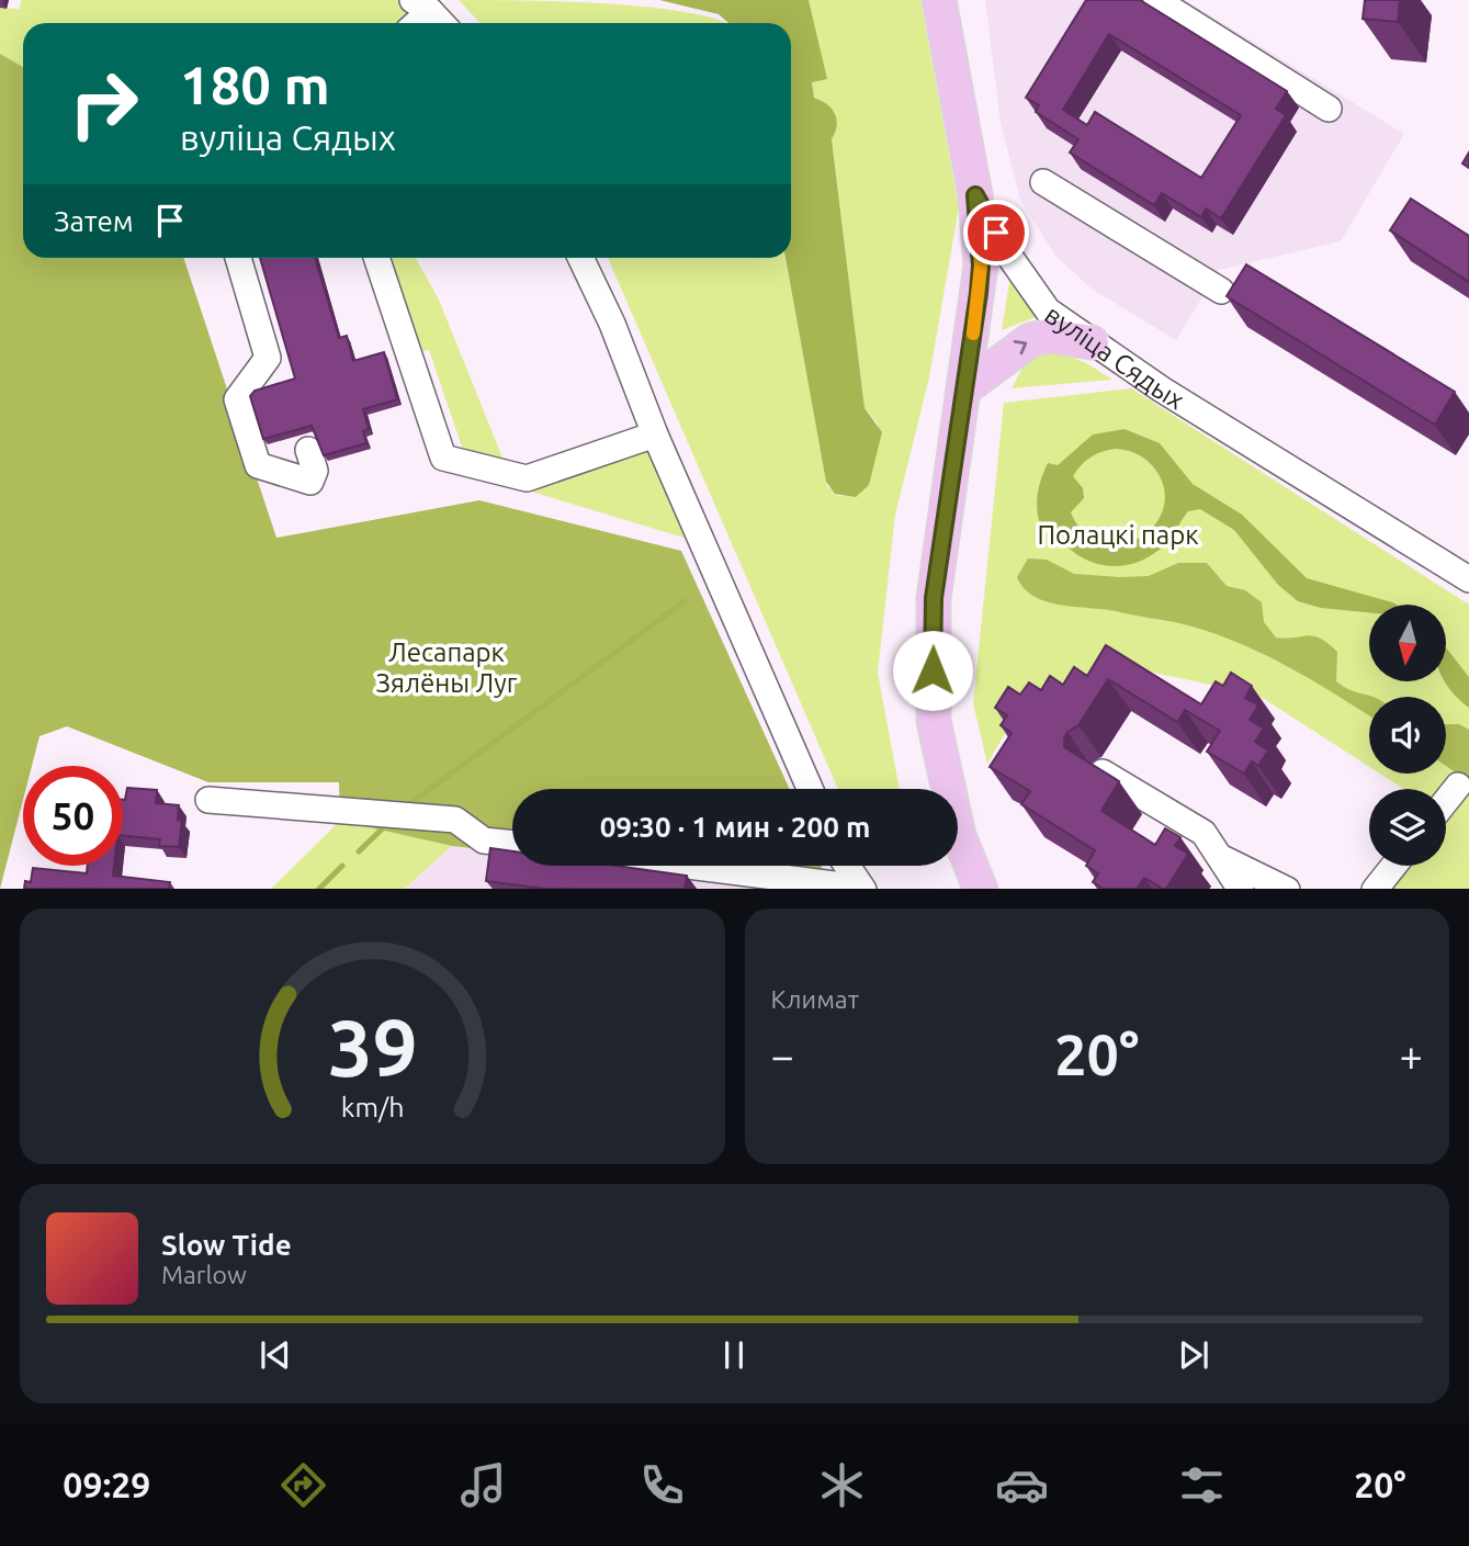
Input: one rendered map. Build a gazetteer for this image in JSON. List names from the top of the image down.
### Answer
{
  "streets": {
    "main road": ["вуліца Сядых"]
  },
  "parks": ["Полацкі парк", "Лесапарк Зялёны Луг"],
  "north": "bottom",
  "page": {
    "turn": ["180 m", "вуліца Сядых"],
    "then": "Затем",
    "limit": "50",
    "trip": "09:30 · 1 мин · 200 m",
    "tile": "Климат",
    "heat": ["−", "20°", "+"],
    "song": ["Slow Tide", "Marlow"],
    "tabs": ["09:29", "20°"],
    "gauge": ["39", "km/h"]
  }
}
